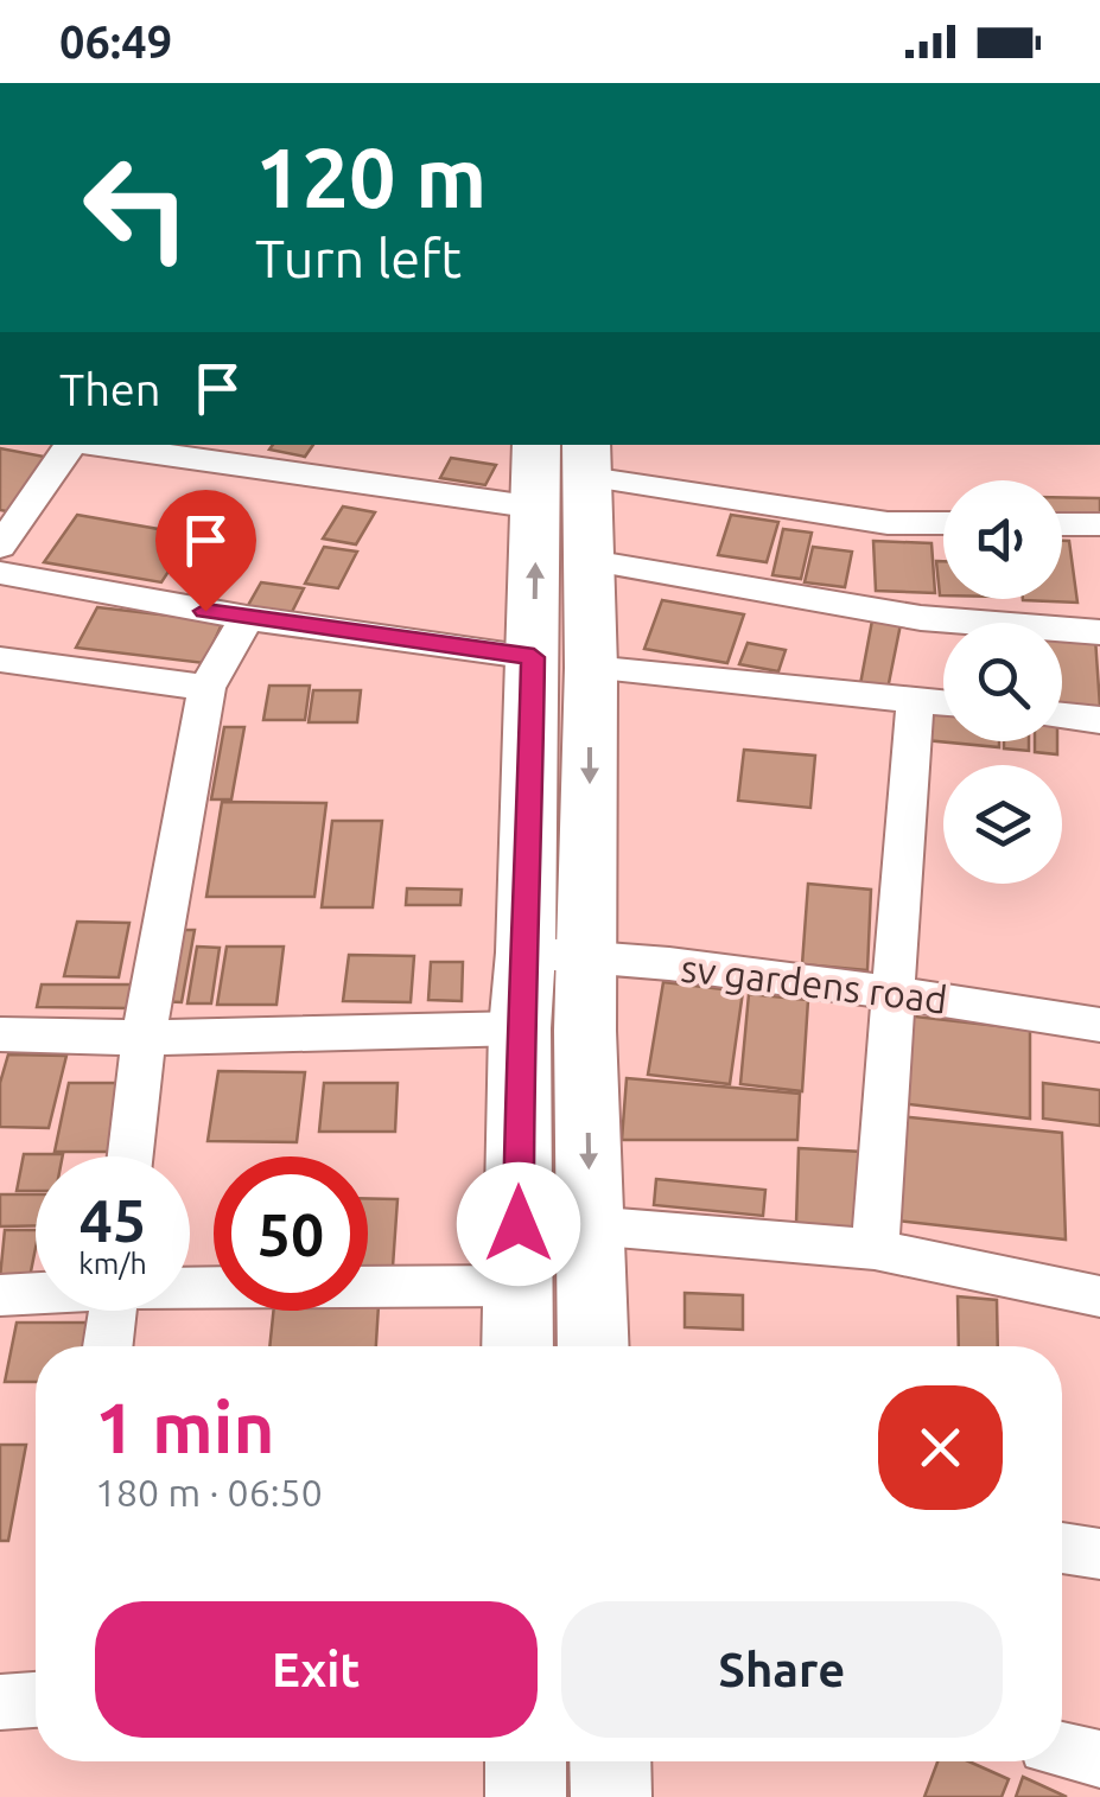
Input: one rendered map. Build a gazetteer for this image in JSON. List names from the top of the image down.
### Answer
{
  "streets": {
    "street": ["sv gardens road"]
  },
  "page": {
    "status": "06:49",
    "turn": ["120 m", "Turn left"],
    "then": "Then",
    "speed": "45 km/h",
    "limit": "50",
    "heading": ["1 min", "180 m · 06:50"],
    "buttons": ["Exit", "Share"]
  }
}
